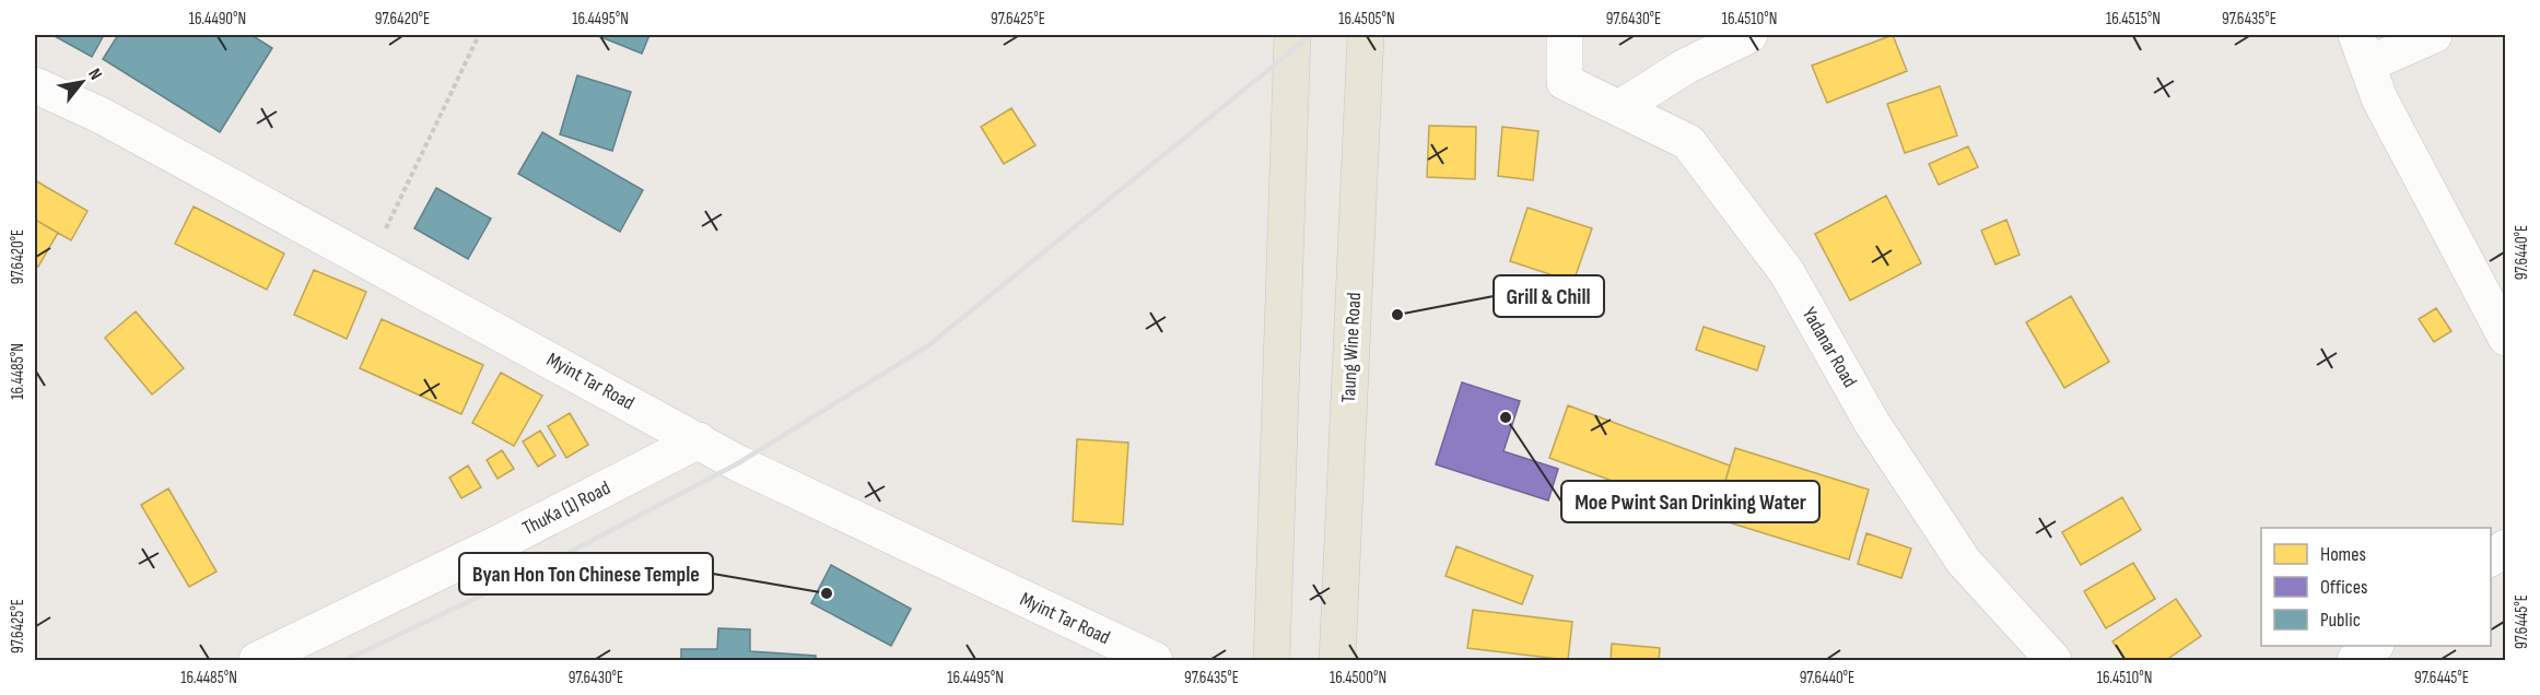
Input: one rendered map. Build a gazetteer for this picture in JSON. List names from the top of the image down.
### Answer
{
  "streets": {
    "main road": ["Taung Wine Road"],
    "street": ["Yadanar Road", "Myint Tar Road", "ThuKa (1) Road"]
  },
  "crossings": [
    ["Myint Tar Road", "ThuKa (1) Road"]
  ],
  "places": ["Grill & Chill", "Moe Pwint San Drinking Water", "Byan Hon Ton Chinese Temple"],
  "legend": ["Homes", "Offices", "Public"],
  "north": "top right",
  "coordinates": [
    "16.4490°N",
    "97.6420°E",
    "16.4495°N",
    "97.6425°E",
    "16.4505°N",
    "97.6430°E",
    "16.4510°N",
    "16.4515°N",
    "97.6435°E",
    "97.6440°E",
    "16.4485°N",
    "97.6445°E",
    "16.4500°N"
  ]
}
